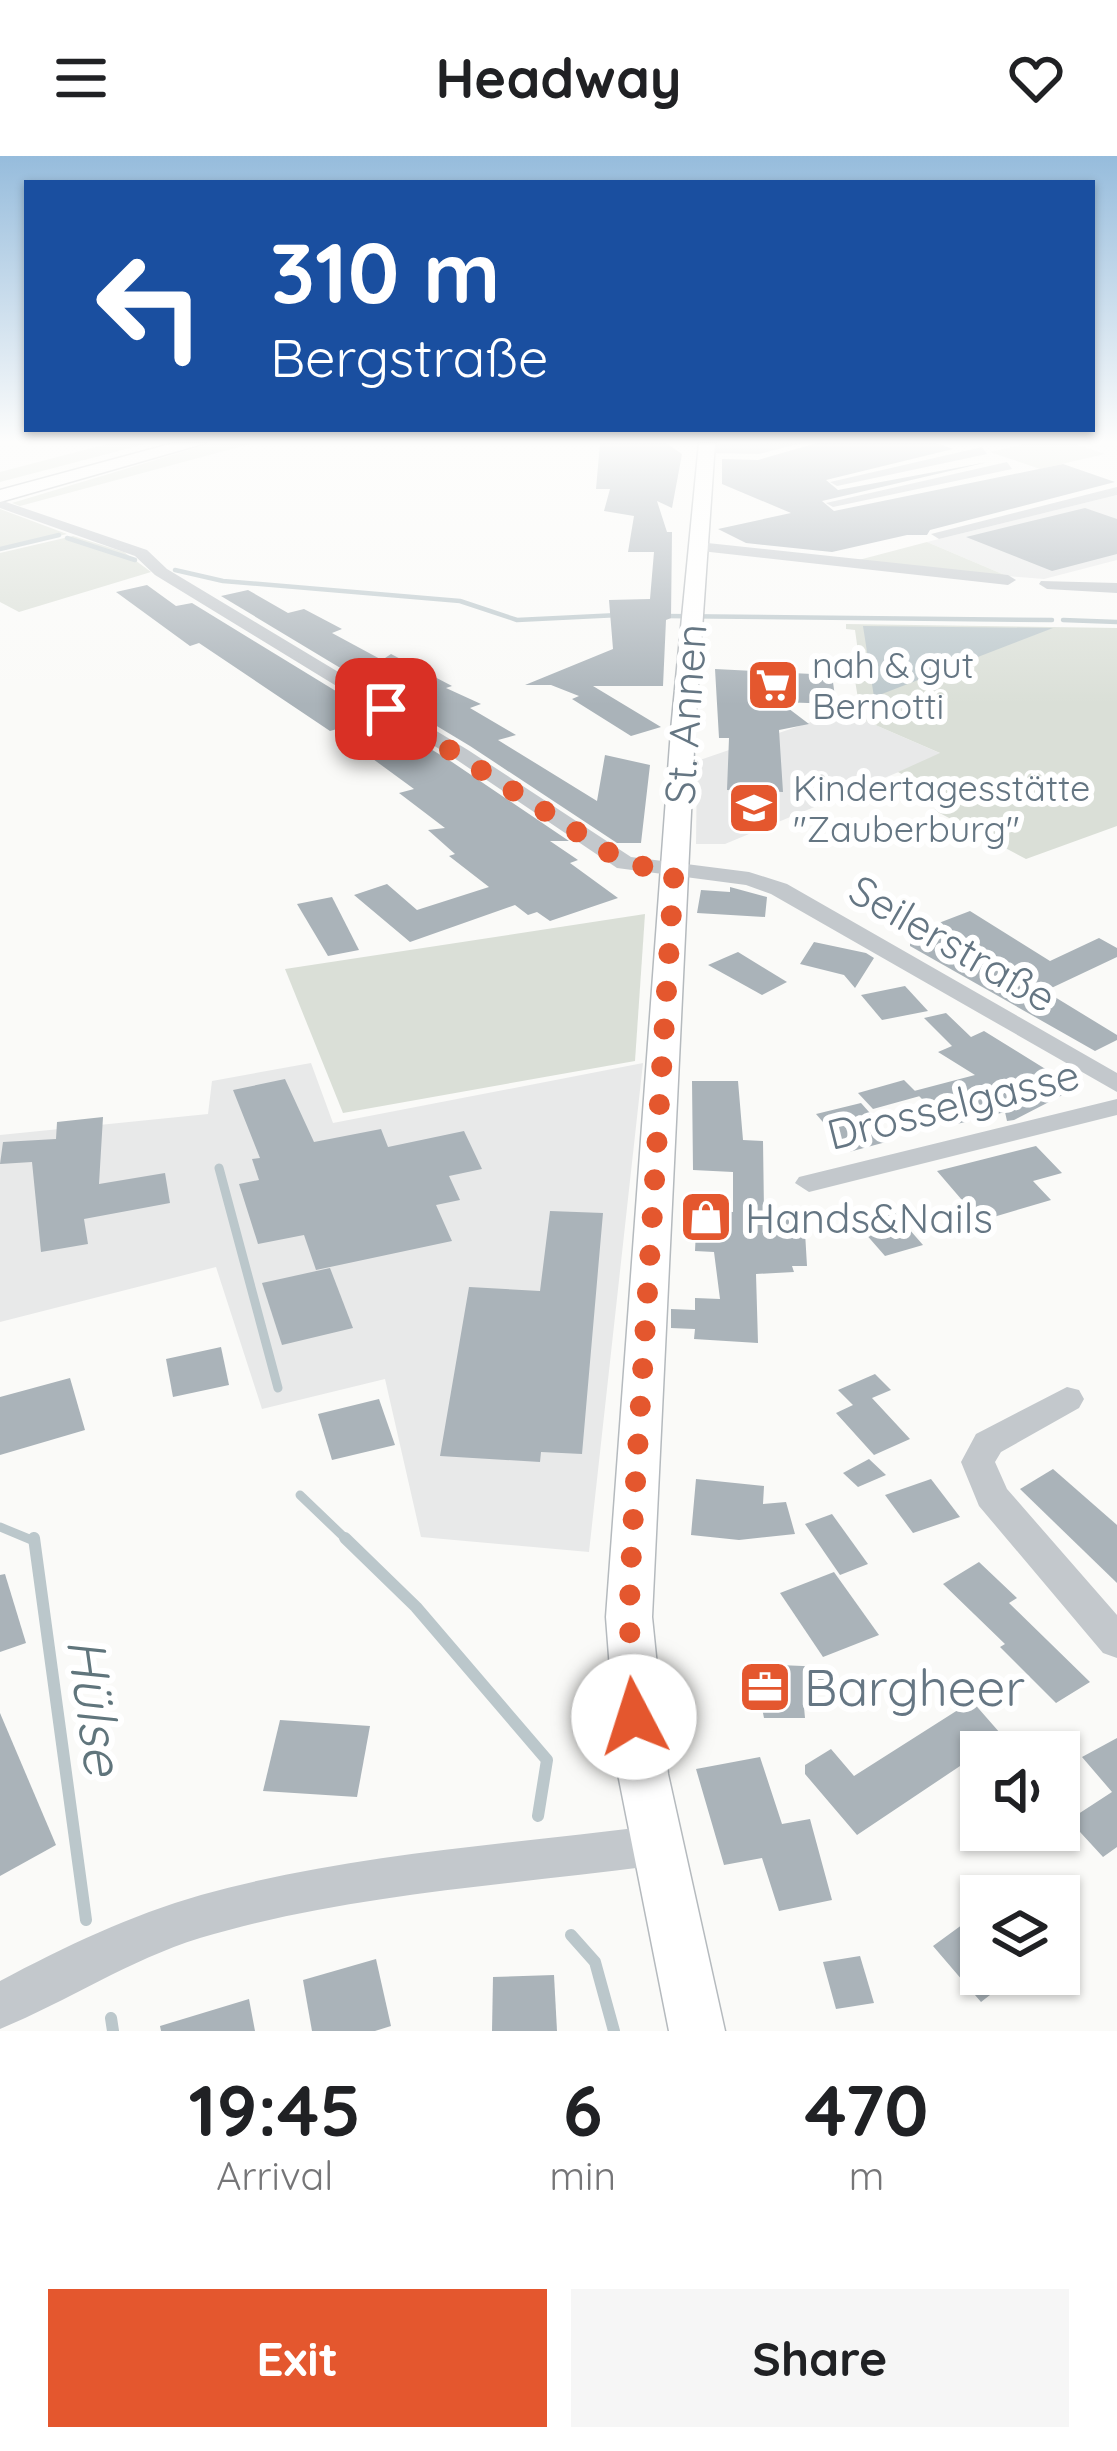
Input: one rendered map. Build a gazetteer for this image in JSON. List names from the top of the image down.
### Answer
{
  "streets": {
    "main road": ["St. Annen"],
    "street": ["Seilerstraße", "Drosselgasse"]
  },
  "crossings": [
    ["St. Annen", "Seilerstraße"],
    ["Seilerstraße", "Drosselgasse"]
  ],
  "water": ["Hülse"],
  "places": {
    "supermarket": ["nah & gut Bernotti"],
    "school or university": ["Kindertagesstätte \"Zauberburg\""],
    "shop": ["Hands&Nails"],
    "office": ["Bargheer"]
  },
  "page": {
    "header": "Headway",
    "turn": ["310 m", "Bergstraße"],
    "eta": [
      "19:45",
      "Arrival",
      "6",
      "min",
      "470",
      "m"
    ],
    "buttons": ["Exit", "Share"]
  }
}
